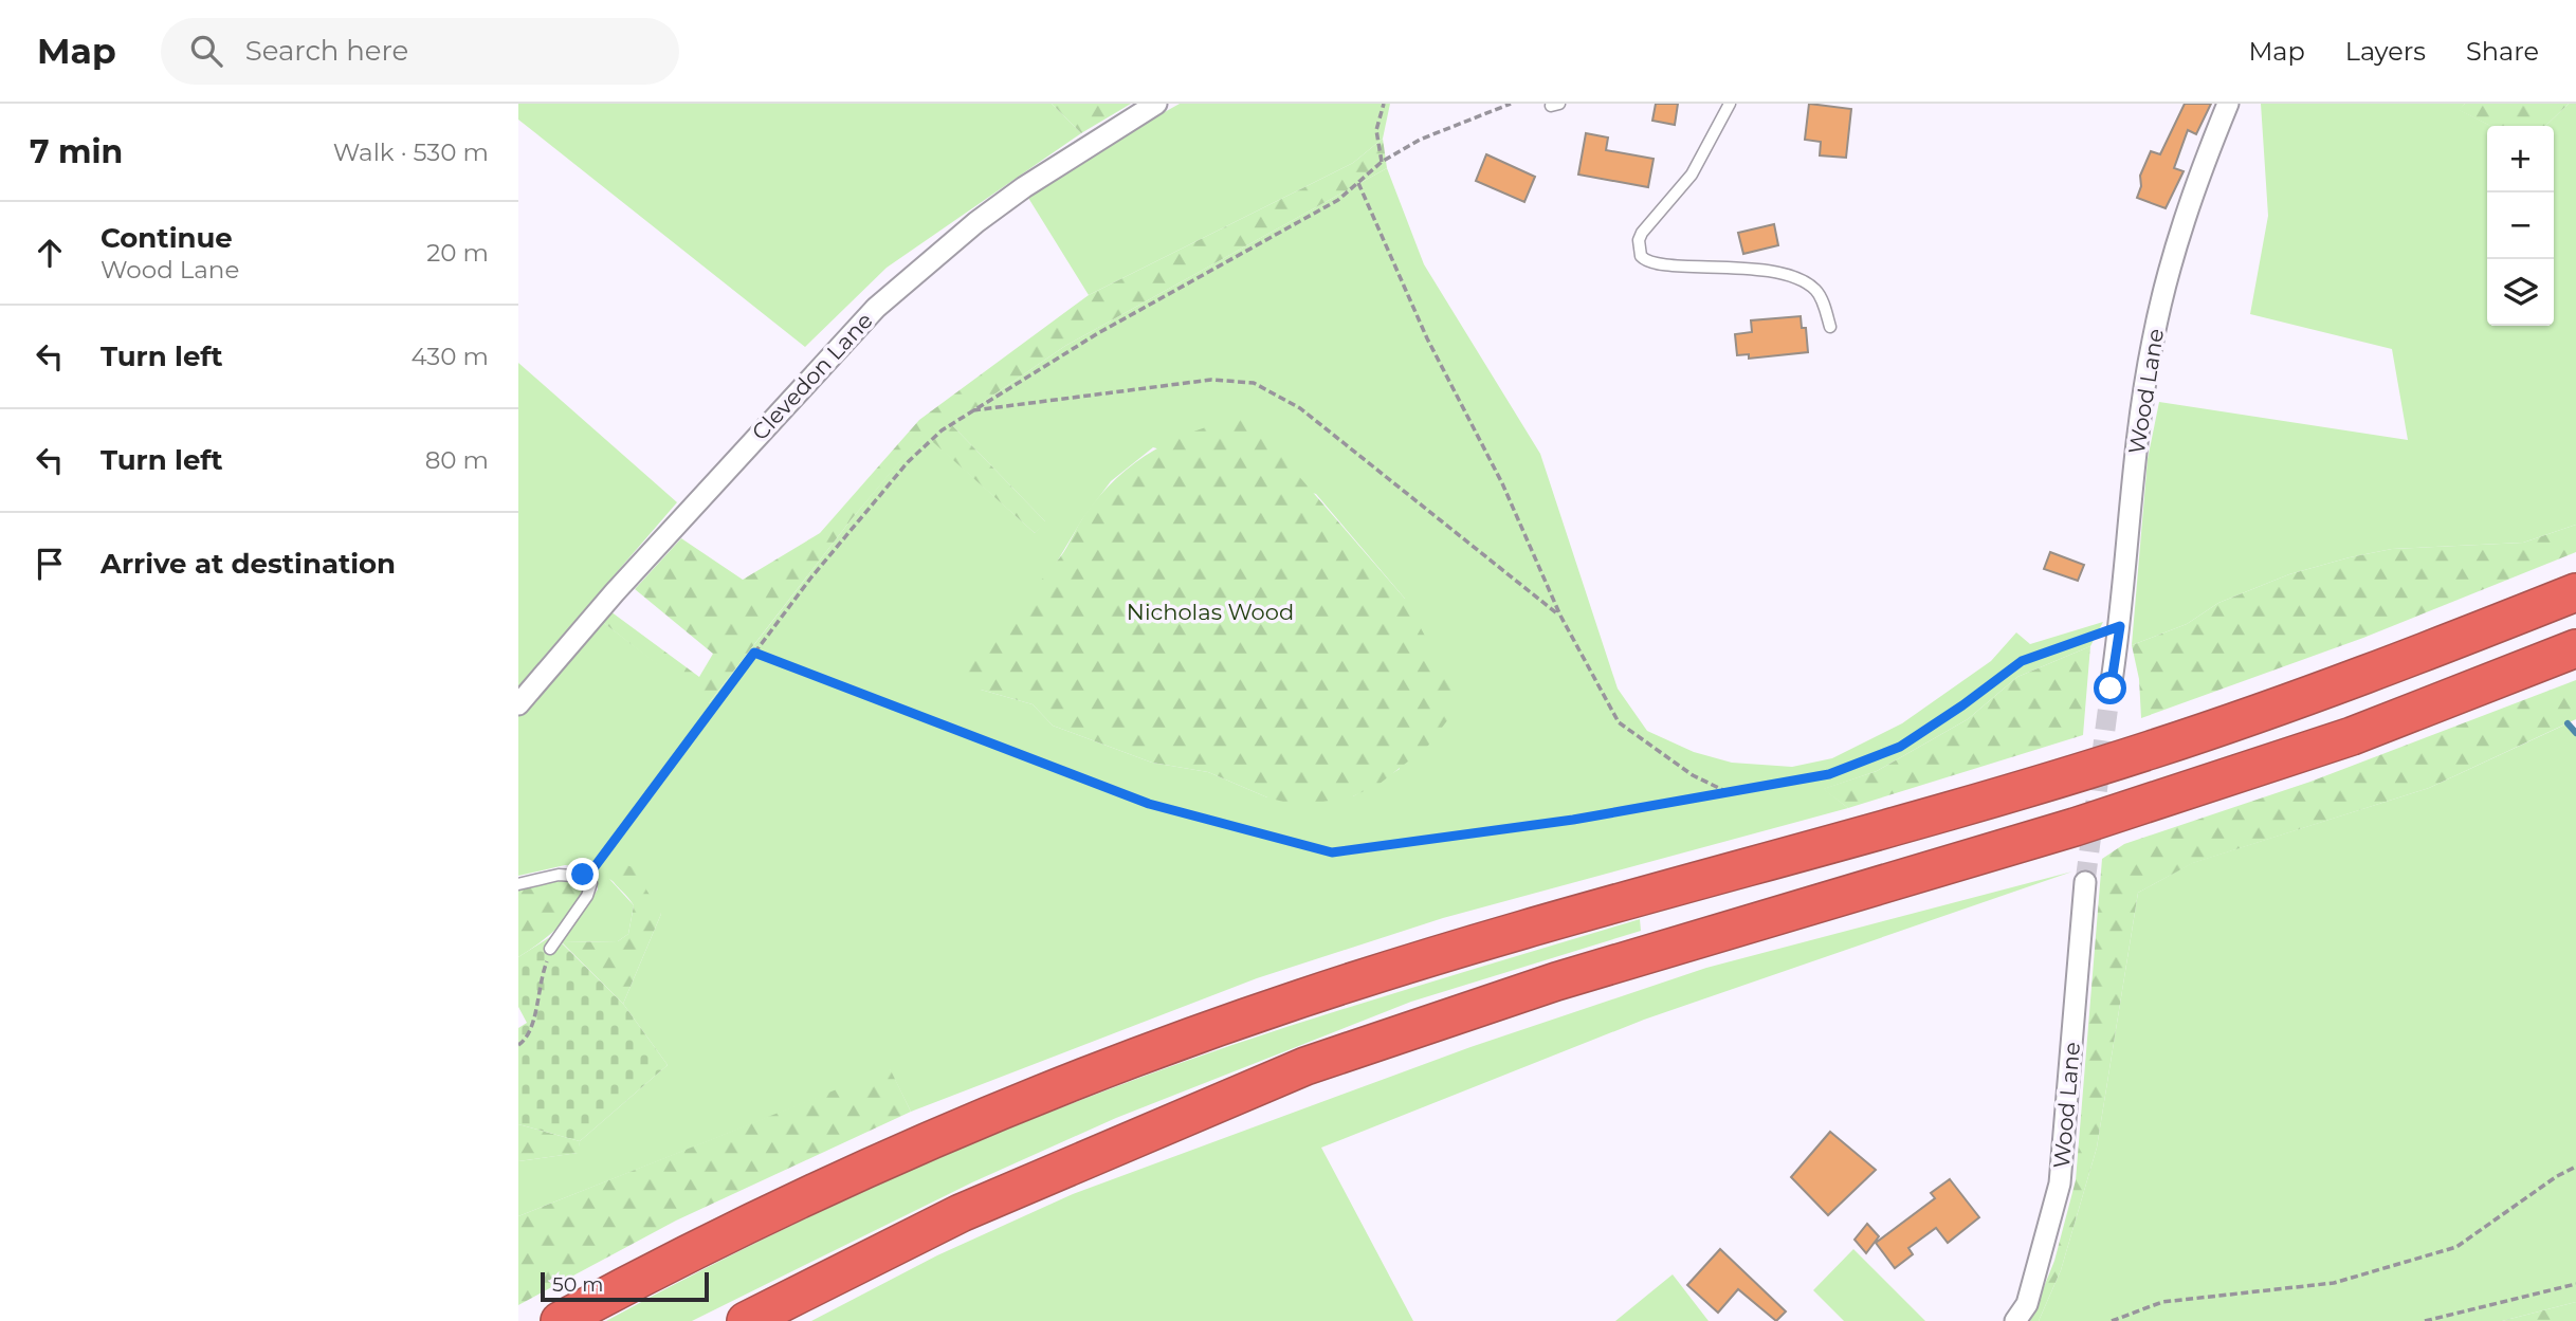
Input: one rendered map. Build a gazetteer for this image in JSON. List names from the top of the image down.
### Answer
{
  "streets": {
    "street": ["Clevedon Lane", "Wood Lane"]
  },
  "parks": ["Nicholas Wood"],
  "scale_bar": "50 m",
  "page": {
    "header": "Map",
    "search": "Search here",
    "nav": ["Map", "Layers", "Share"],
    "heading": ["7 min", "Walk · 530 m"],
    "map_buttons": ["+", "−"],
    "list": [
      ["Continue", "Wood Lane", "20 m"],
      ["Turn left", "430 m"],
      ["Turn left", "80 m"],
      "Arrive at destination"
    ],
    "scale": "50 m"
  }
}
